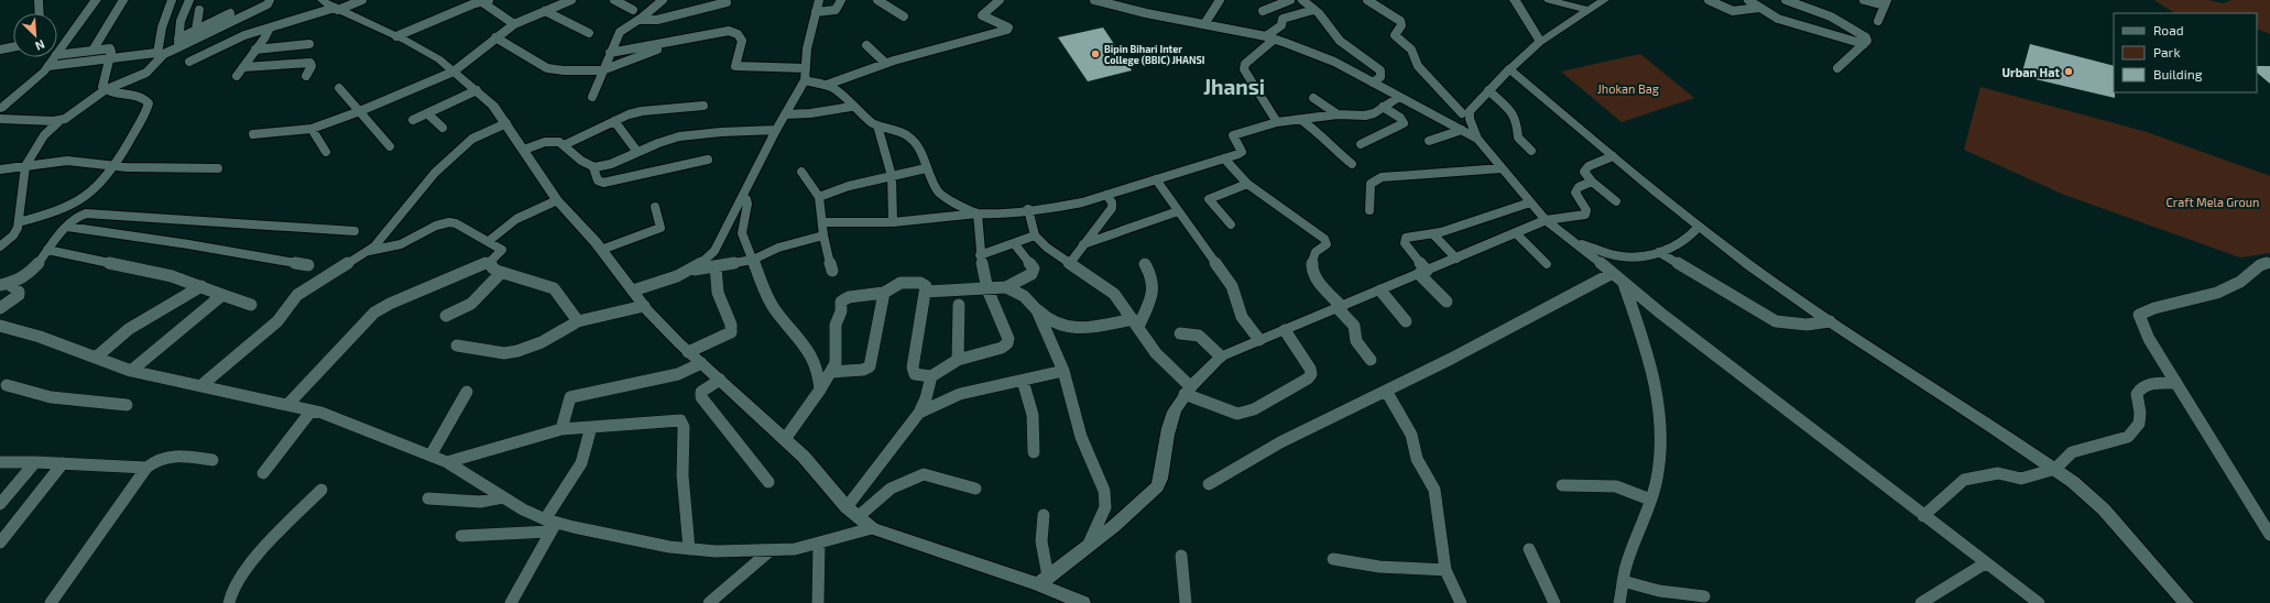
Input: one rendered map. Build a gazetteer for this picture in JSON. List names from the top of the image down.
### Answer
{
  "districts": ["Jhansi"],
  "parks": ["Jhokan Bag", "Craft Mela Groun"],
  "places": ["Bipin Bihari Inter College (BBIC) JHANSI", "Urban Hat"],
  "legend": ["Road", "Park", "Building"],
  "north": "bottom right"
}
